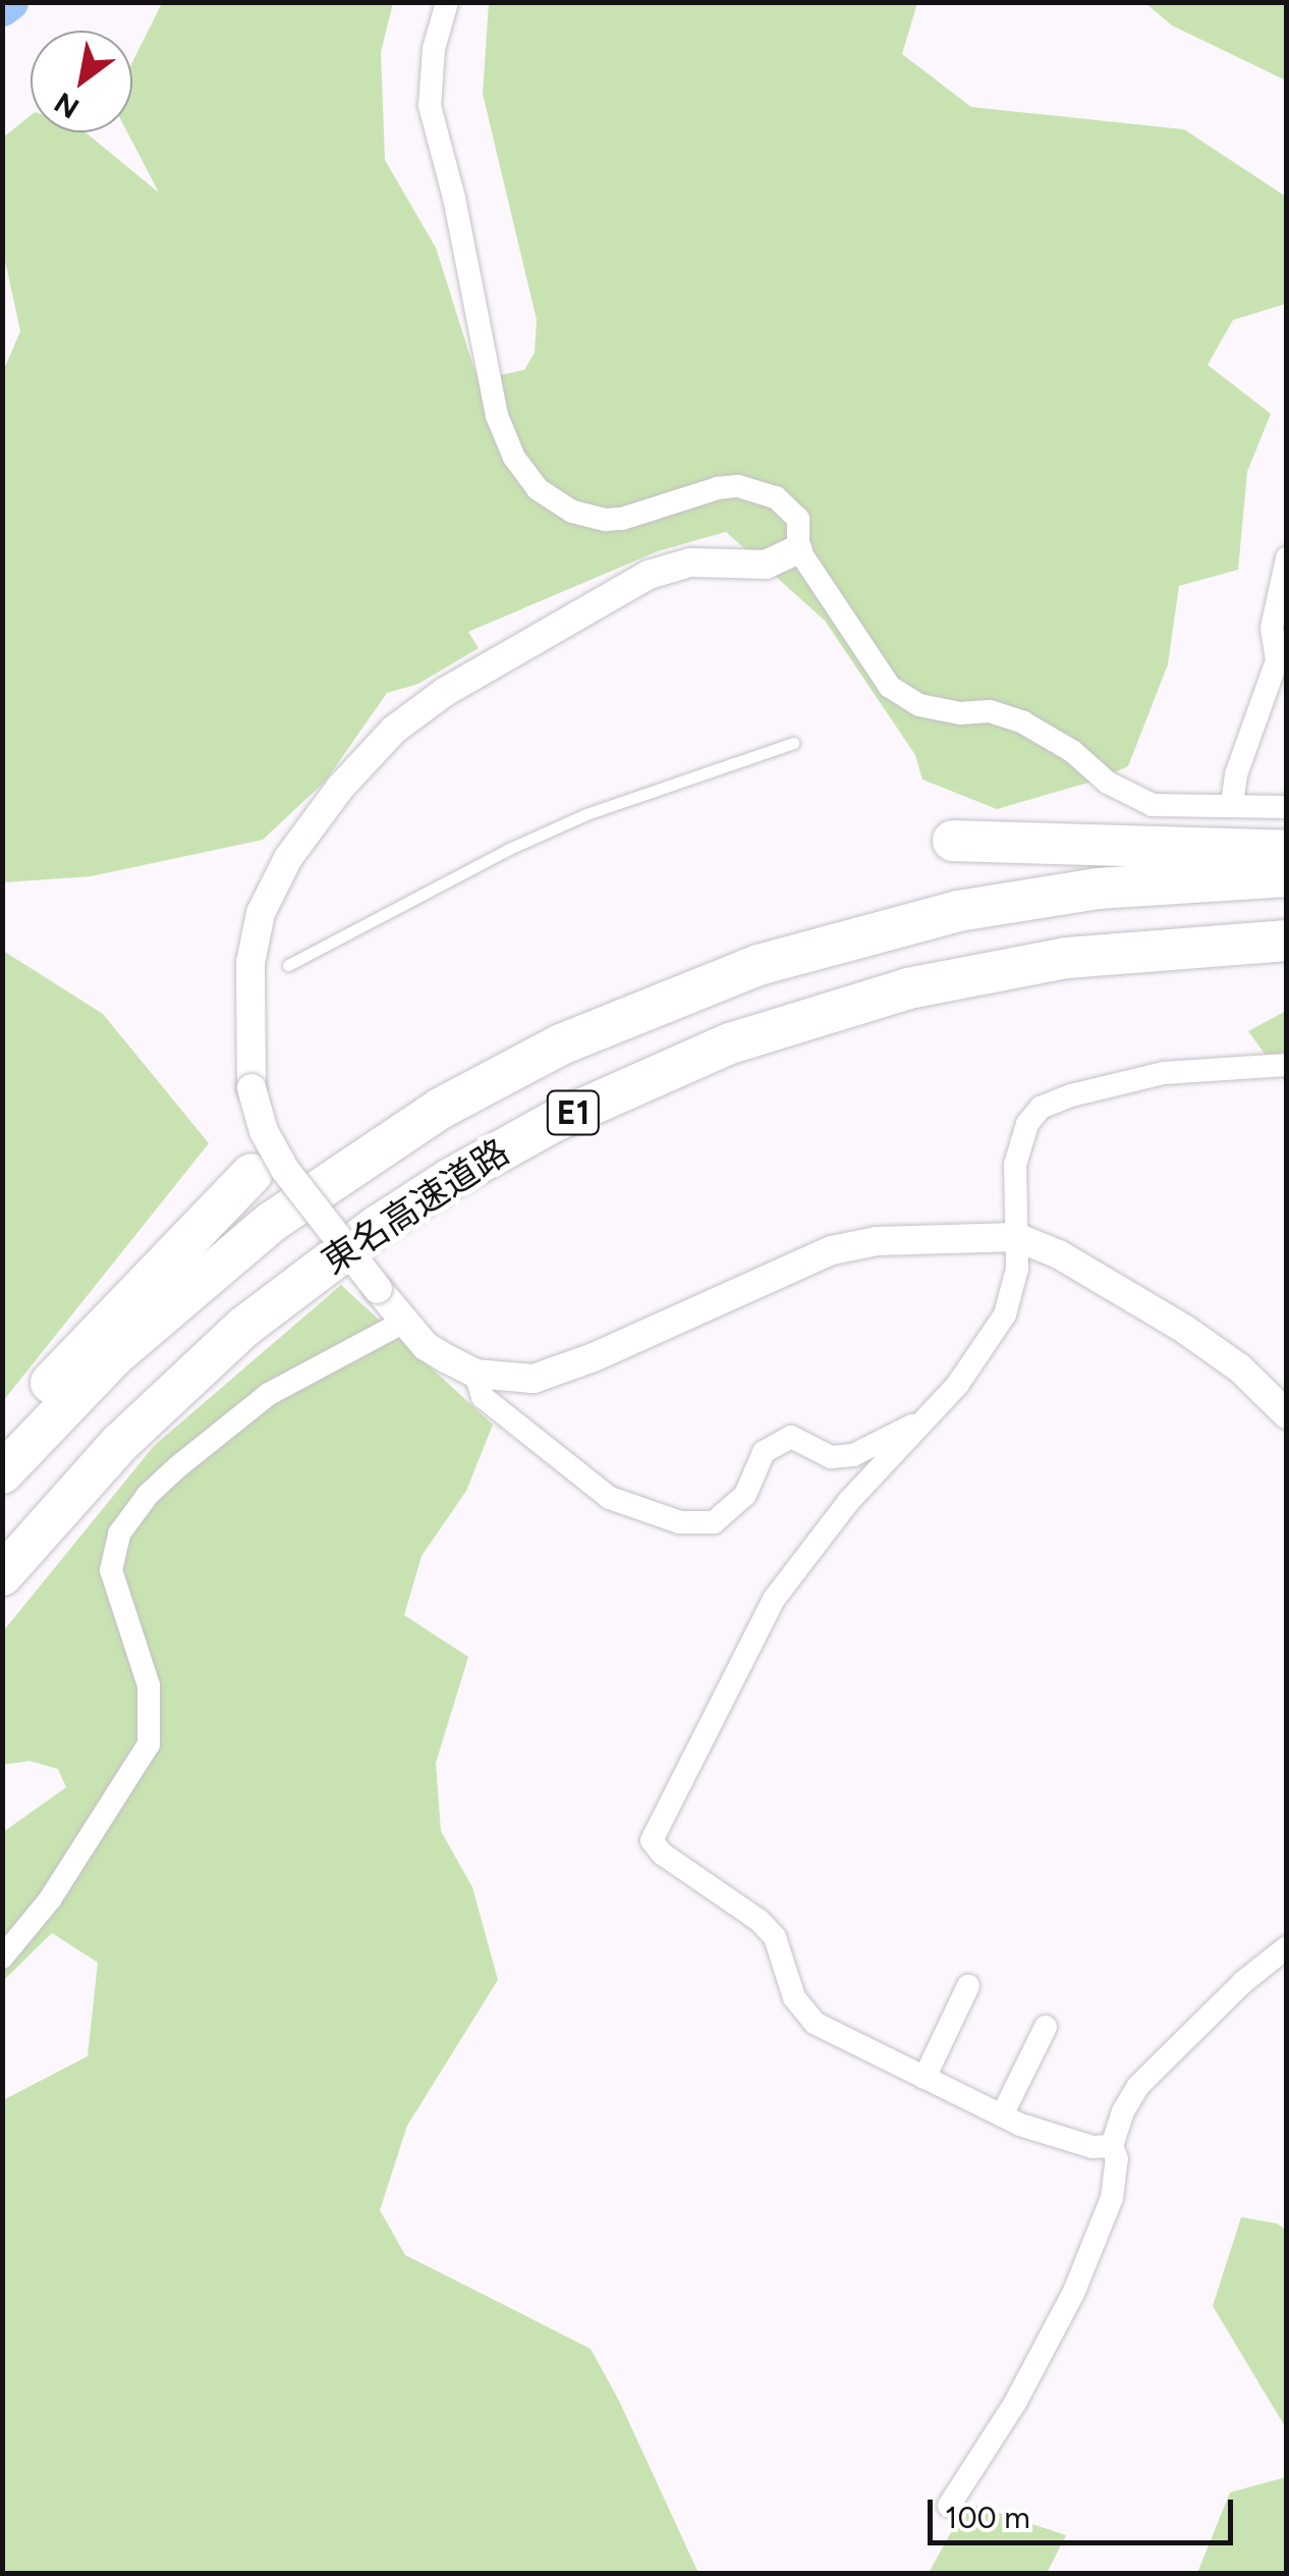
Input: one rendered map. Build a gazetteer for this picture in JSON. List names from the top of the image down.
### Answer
{
  "streets": {
    "highway": ["E1", "東名高速道路"]
  },
  "scale_bar": "100 m",
  "north": "bottom left"
}
